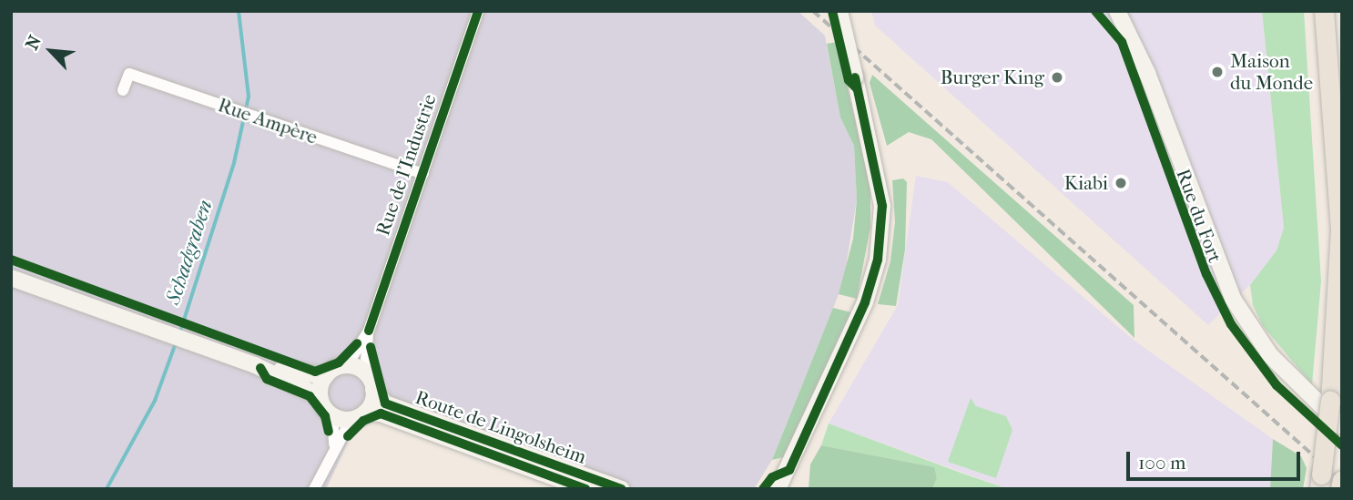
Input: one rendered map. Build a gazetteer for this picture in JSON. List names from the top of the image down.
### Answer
{
  "streets": {
    "main road": ["Rue du Fort", "Route de Lingolsheim"],
    "street": ["Rue Ampère", "Rue de l'Industrie"]
  },
  "crossings": [
    ["Rue Ampère", "Rue de l'Industrie"],
    ["Rue de l'Industrie", "Route de Lingolsheim"]
  ],
  "water": ["Schadgraben"],
  "places": ["Maison du Monde", "Burger King", "Kiabi"],
  "scale_bar": "100 m",
  "north": "top left"
}
